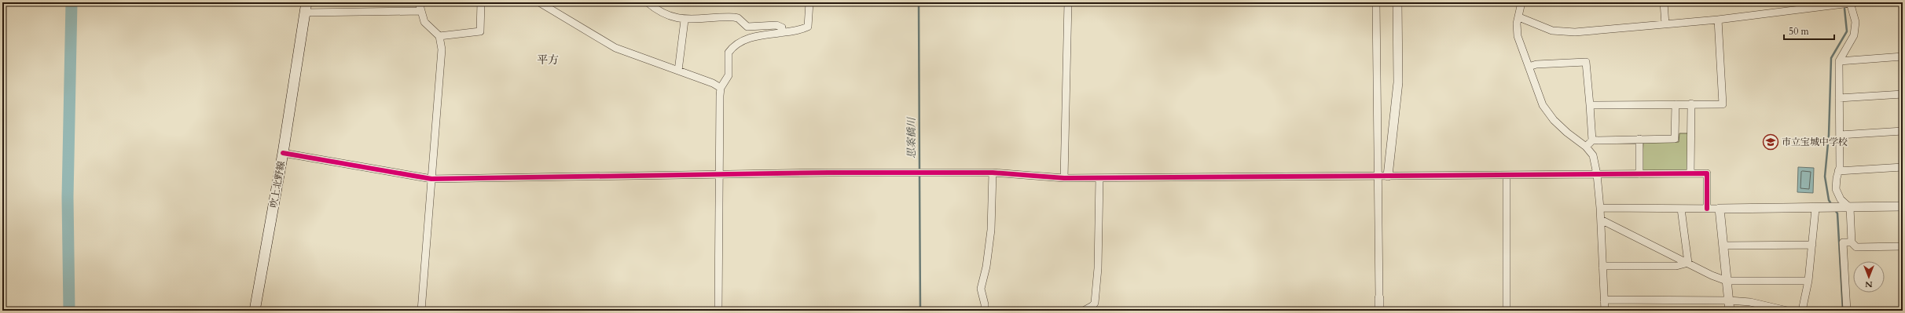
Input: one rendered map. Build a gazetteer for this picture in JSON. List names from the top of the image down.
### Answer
{
  "streets": {
    "main road": ["吹上北野線"]
  },
  "districts": ["平方"],
  "water": ["思案橋川"],
  "places": {
    "school or university": ["市立宝城中学校"]
  },
  "scale_bar": "50 m",
  "north": "bottom"
}
